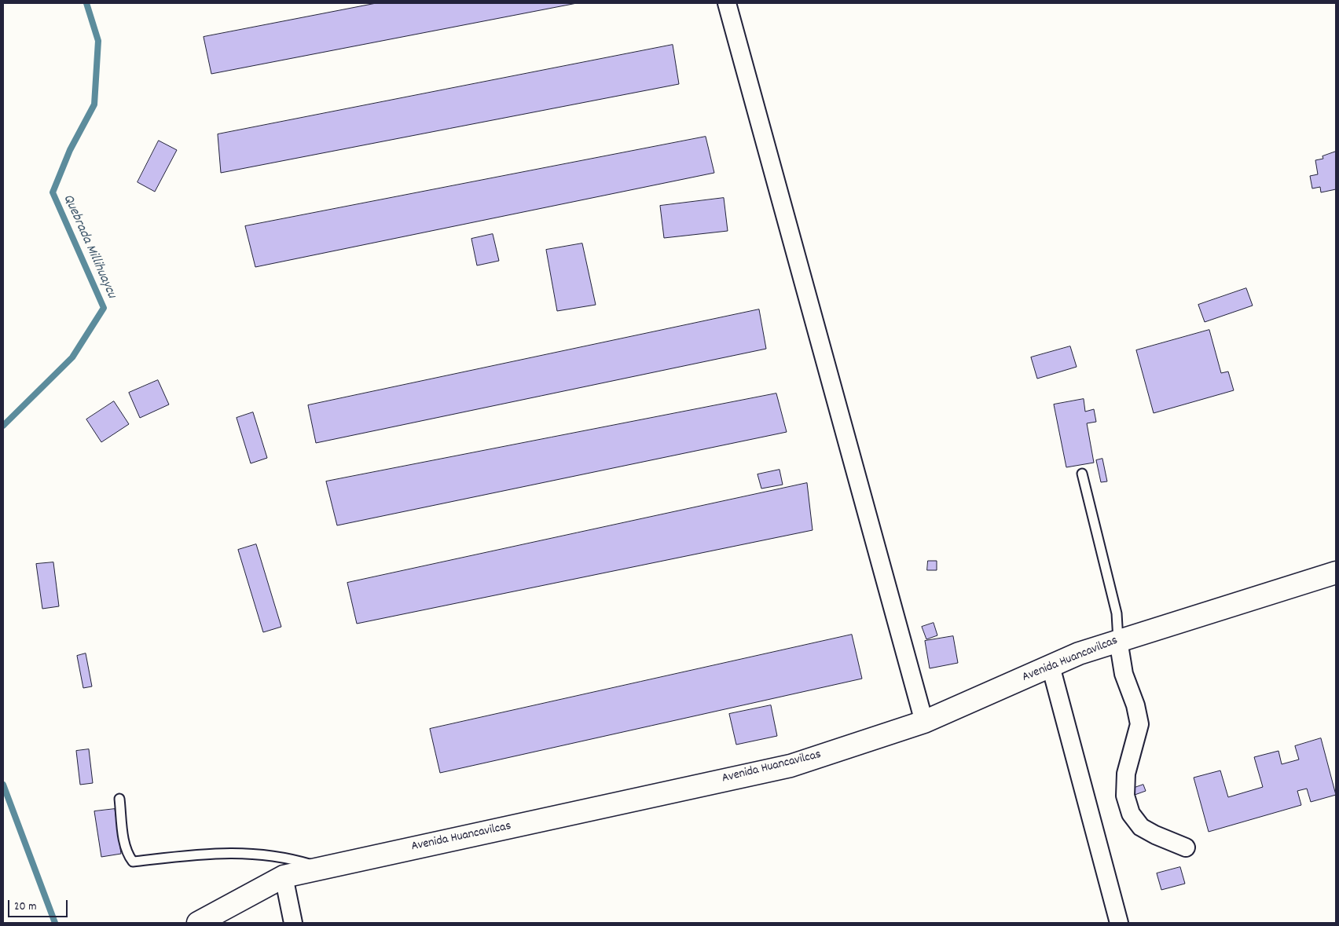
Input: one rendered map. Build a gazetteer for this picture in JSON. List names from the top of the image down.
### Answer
{
  "streets": {
    "street": ["Avenida Huancavilcas"]
  },
  "water": ["Quebrada Millihuaycu"],
  "scale_bar": "20 m"
}
